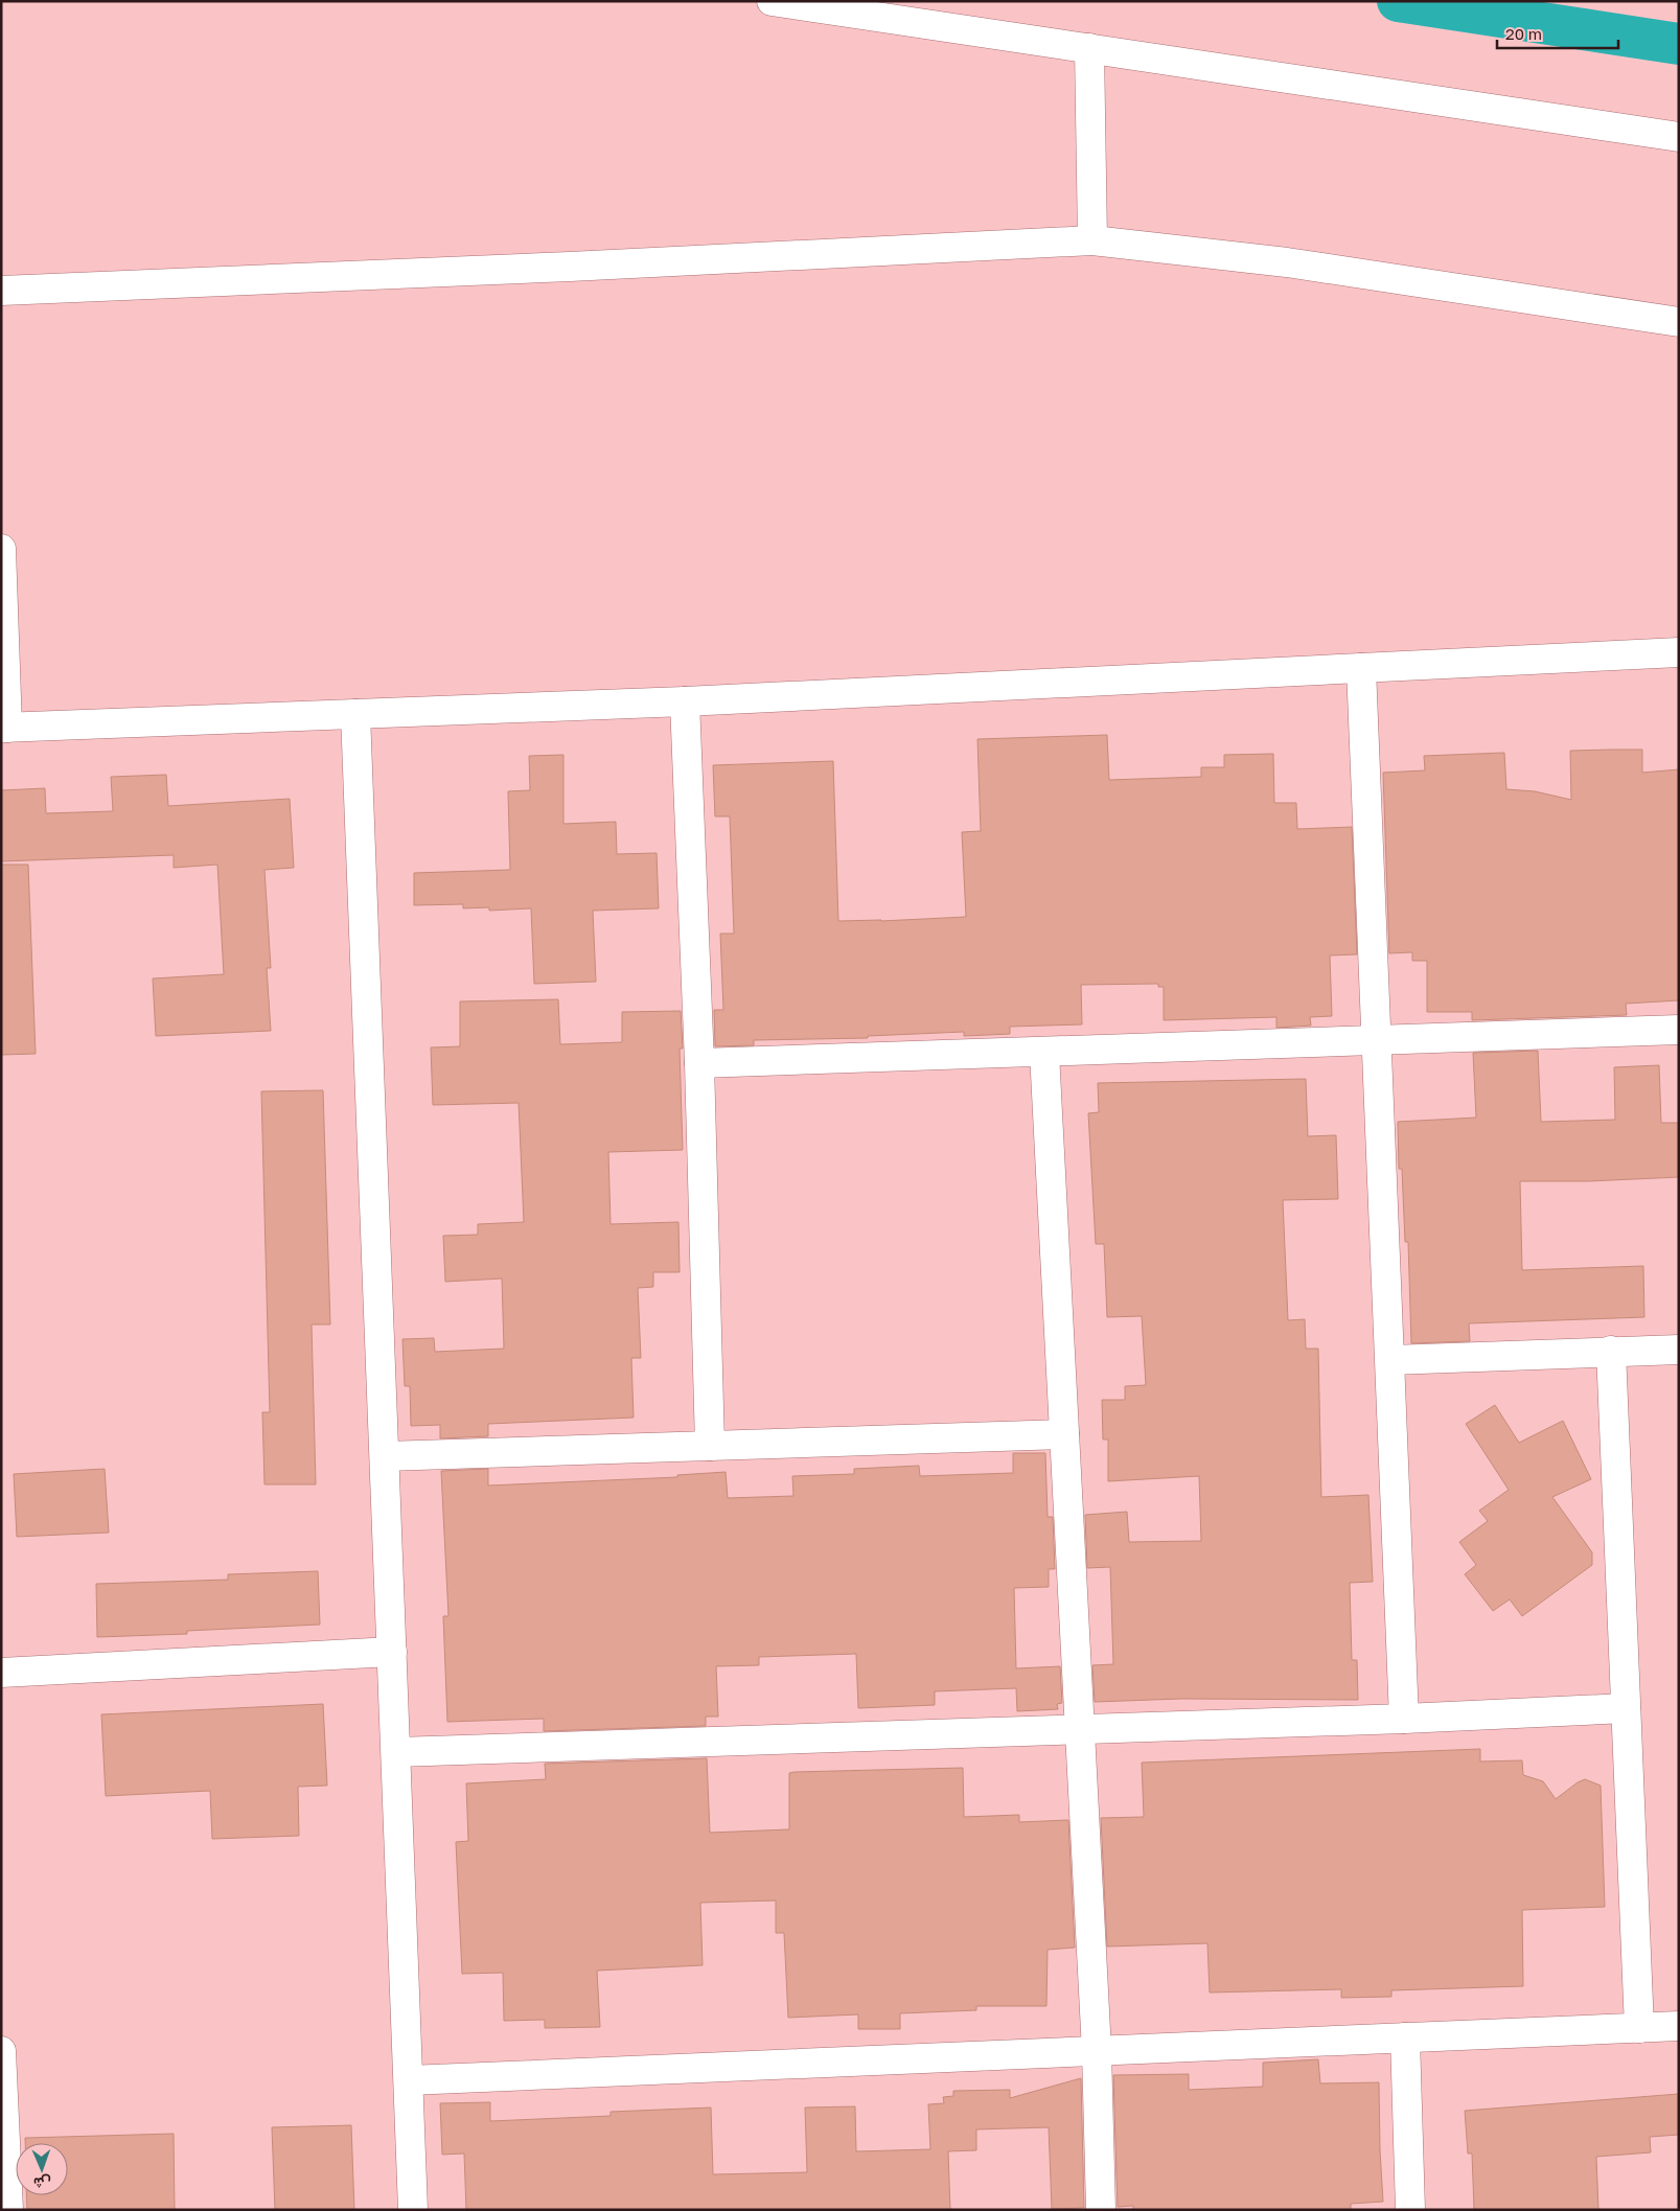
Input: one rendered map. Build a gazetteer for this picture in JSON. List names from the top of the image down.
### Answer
{
  "scale_bar": "20 m",
  "north": "bottom"
}
